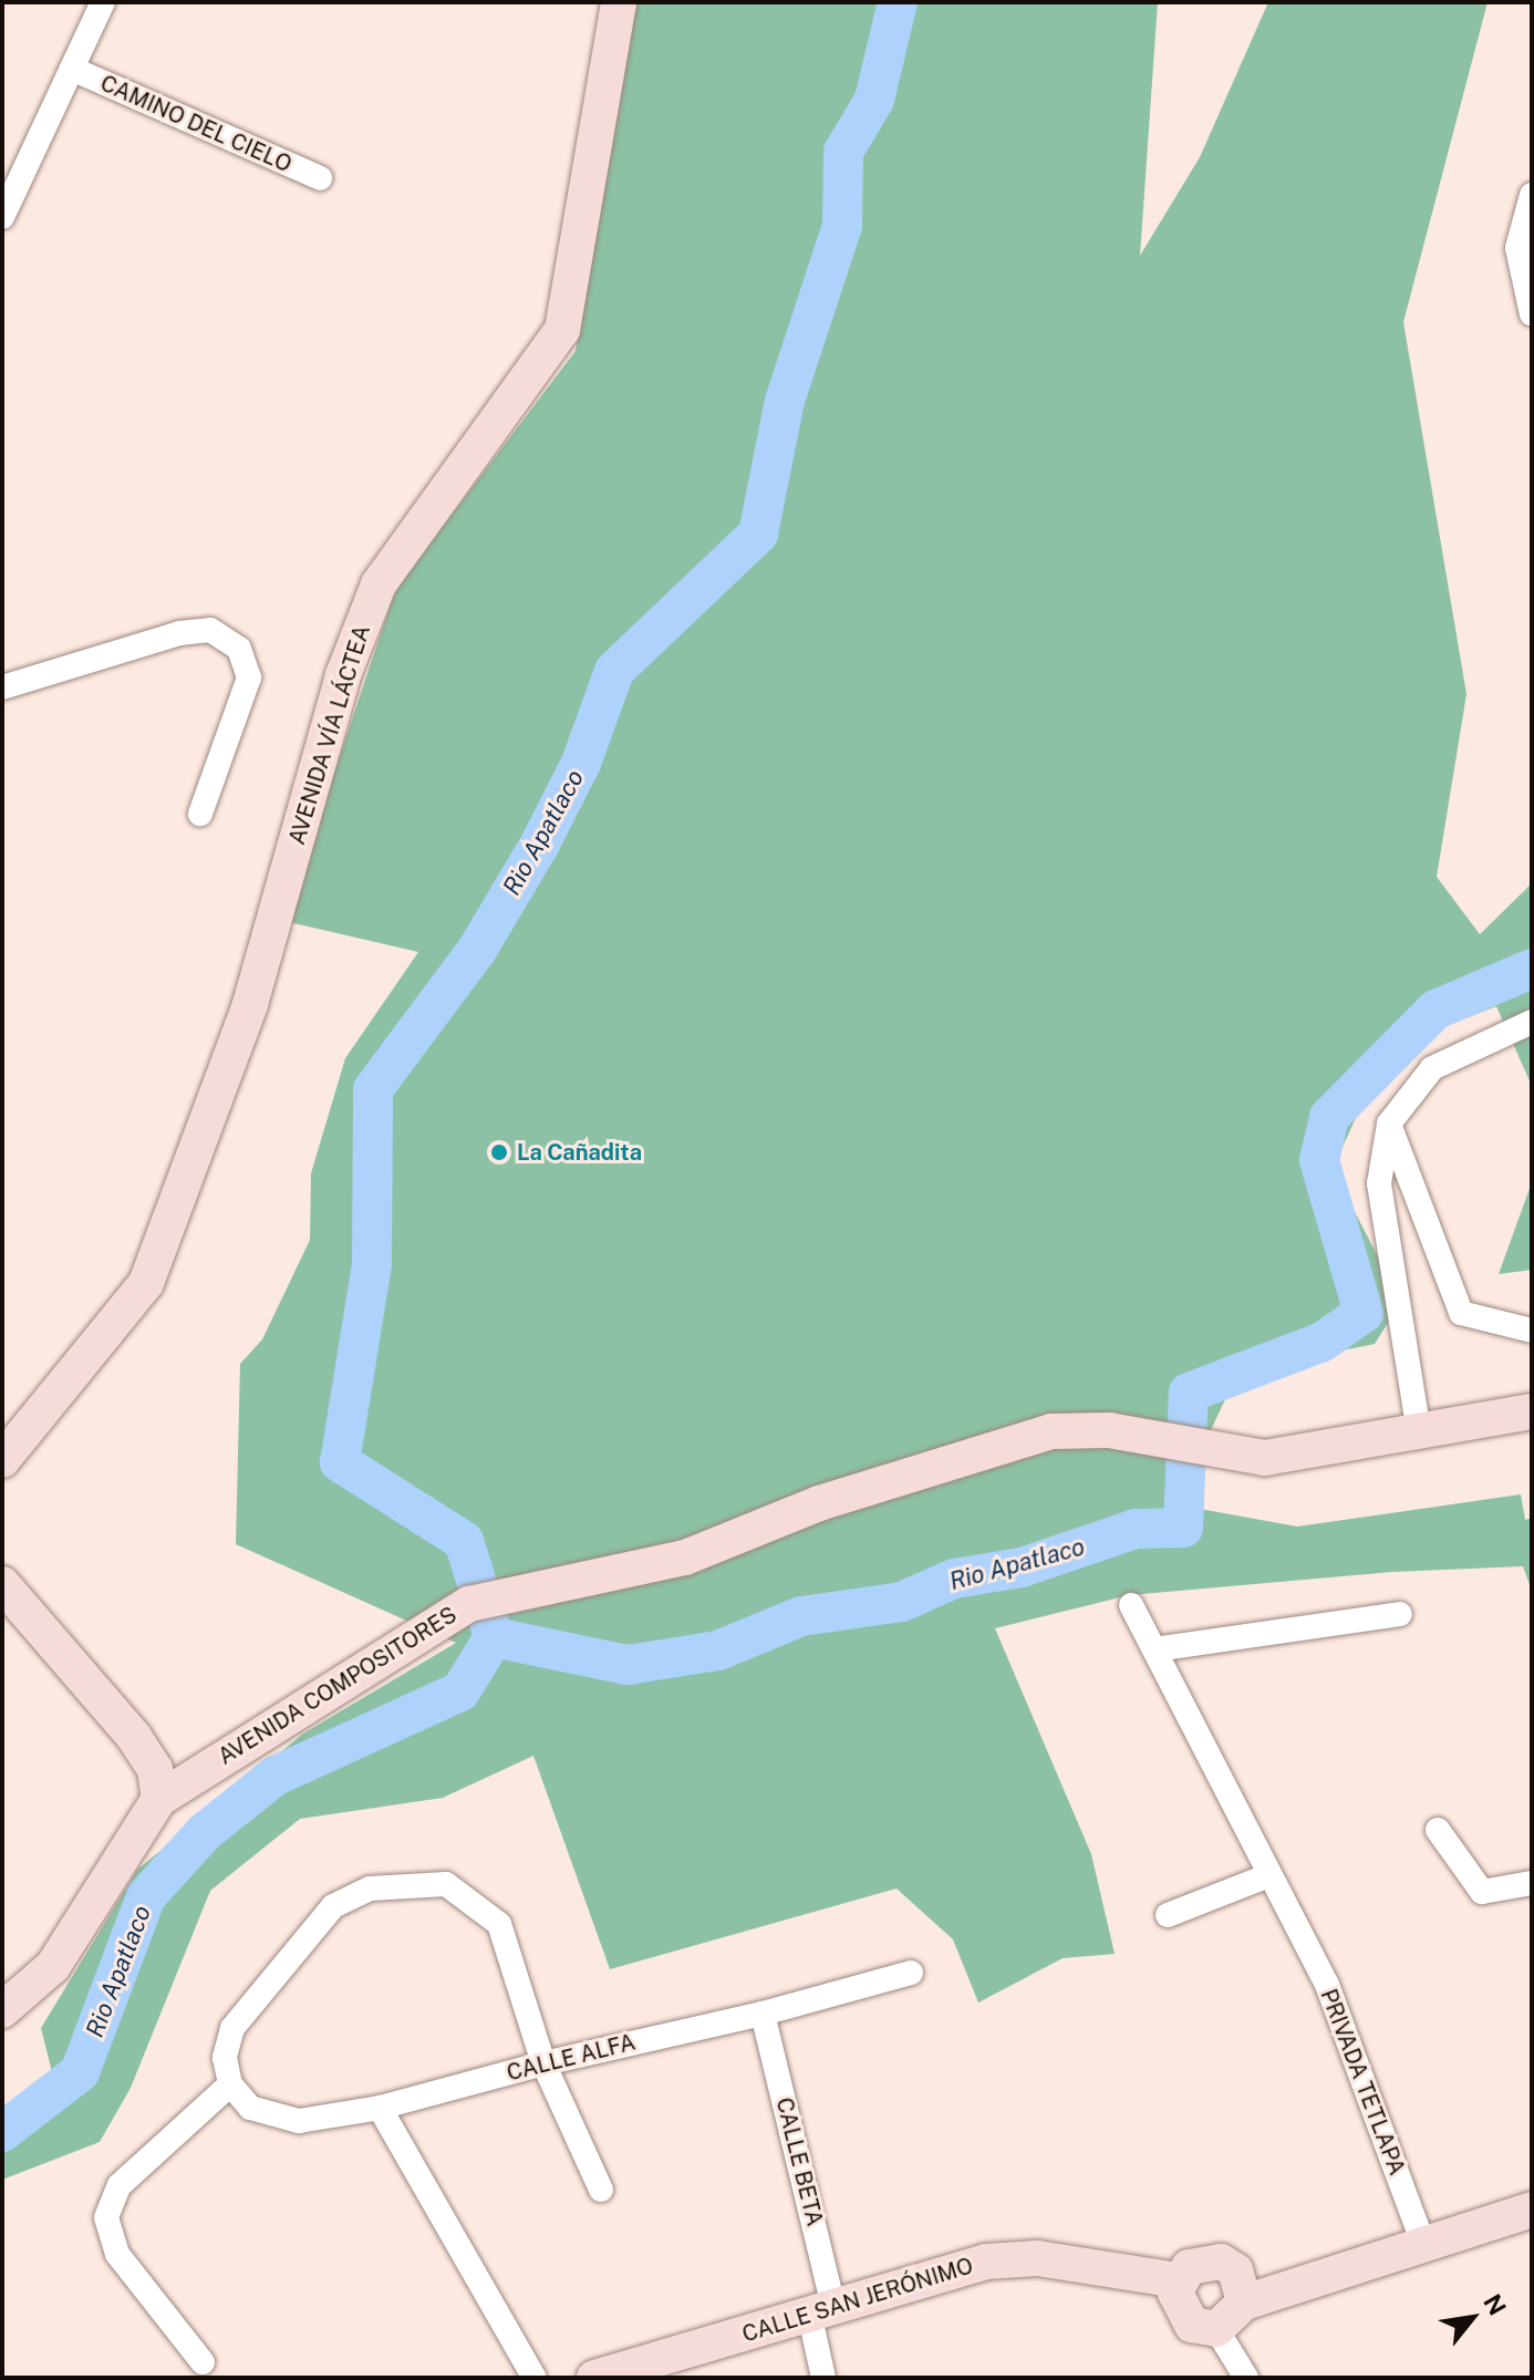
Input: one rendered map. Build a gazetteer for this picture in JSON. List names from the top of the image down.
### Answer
{
  "streets": {
    "street": [
      "CAMINO DEL CIELO",
      "AVENIDA VÍA LÁCTEA",
      "AVENIDA COMPOSITORES",
      "CALLE ALFA",
      "PRIVADA TETLAPA",
      "CALLE BETA",
      "CALLE SAN JERÓNIMO"
    ]
  },
  "crossings": [
    ["CALLE ALFA", "CALLE BETA"],
    ["CALLE BETA", "CALLE SAN JERÓNIMO"]
  ],
  "water": ["Rio Apatlaco"],
  "places": ["La Cañadita"],
  "north": "top right"
}
